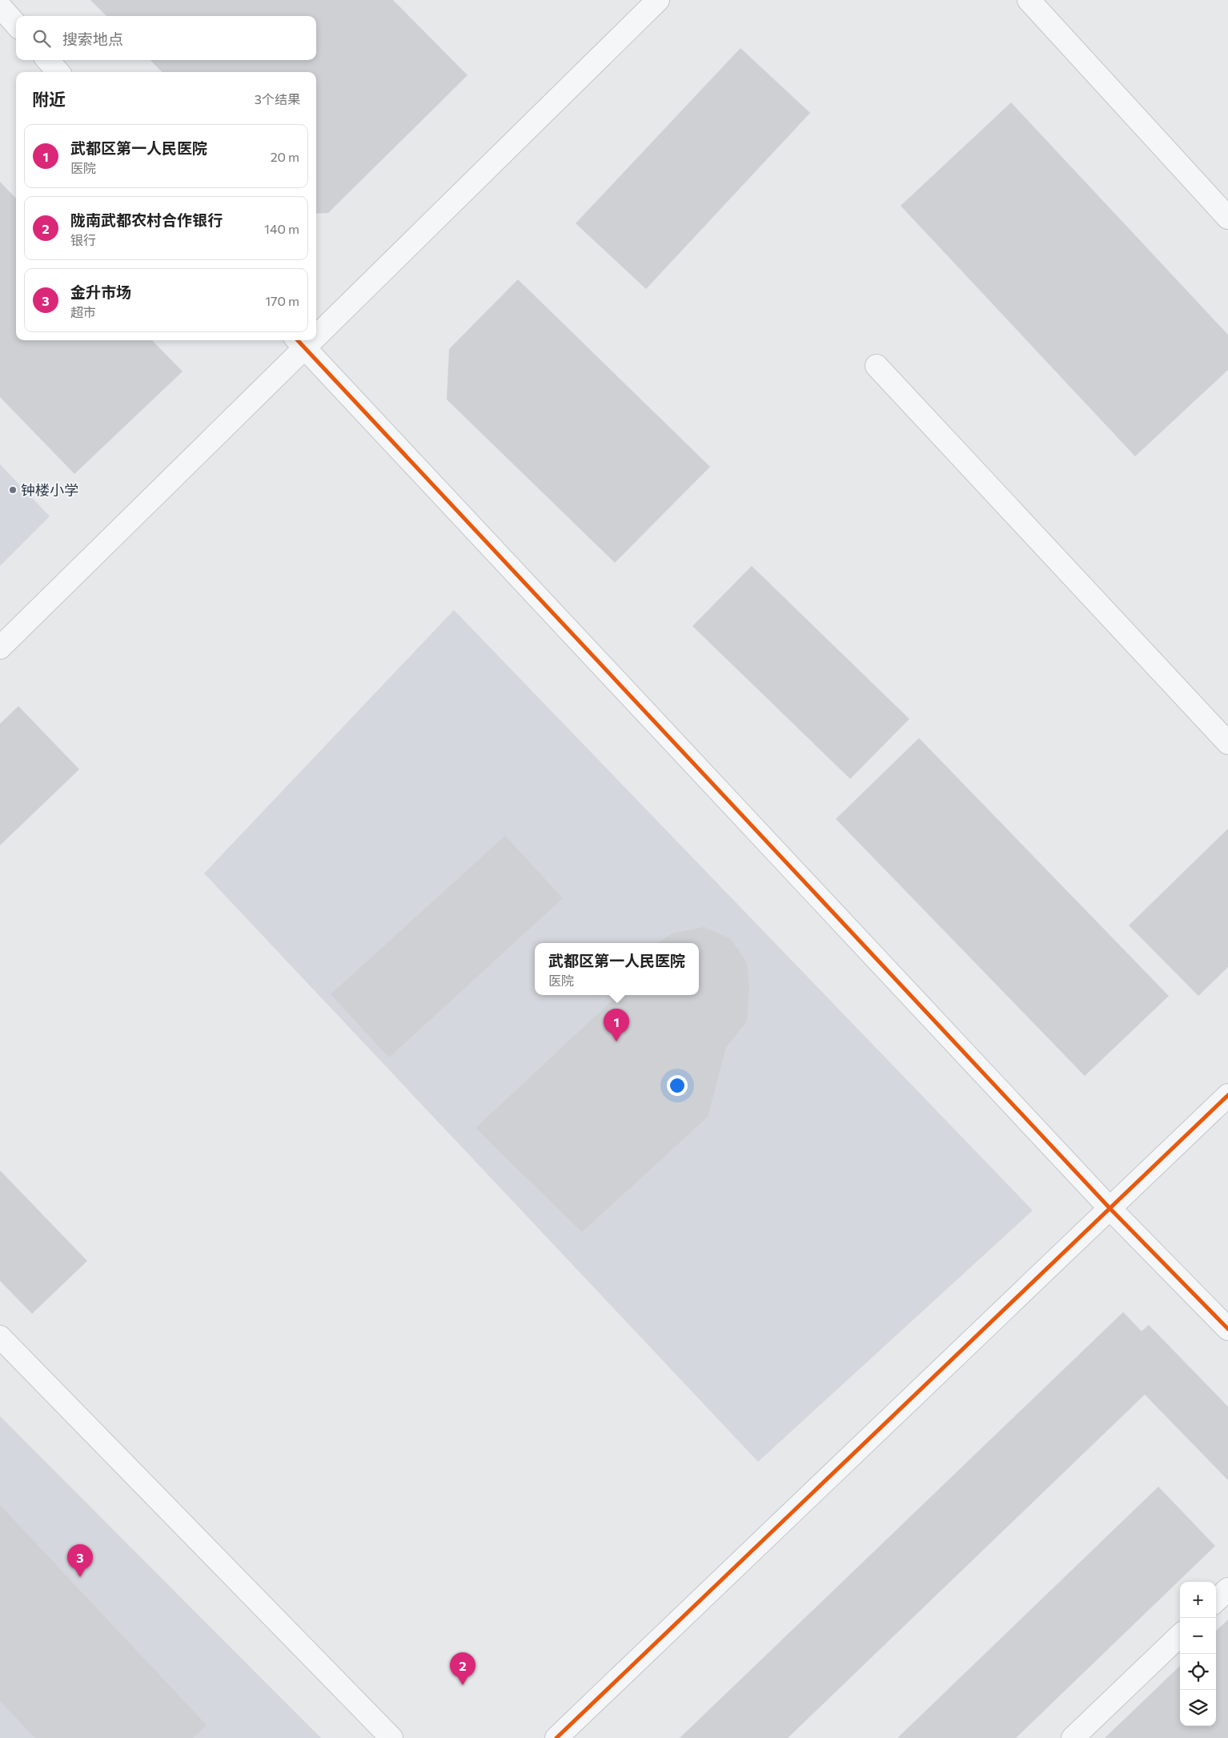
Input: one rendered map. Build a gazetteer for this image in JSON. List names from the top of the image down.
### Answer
{
  "places": ["钟楼小学"],
  "page": {
    "search": "搜索地点",
    "heading": ["附近", "3个结果"],
    "list": [
      {
        "mark": "1",
        "name": "武都区第一人民医院",
        "note": "医院",
        "value": "20 m"
      },
      {
        "mark": "2",
        "name": "陇南武都农村合作银行",
        "note": "银行",
        "value": "140 m"
      },
      {
        "mark": "3",
        "name": "金升市场",
        "note": "超市",
        "value": "170 m"
      }
    ],
    "popup": ["武都区第一人民医院", "医院"],
    "pins": ["1", "3", "2"],
    "map_buttons": ["+", "−"]
  }
}
